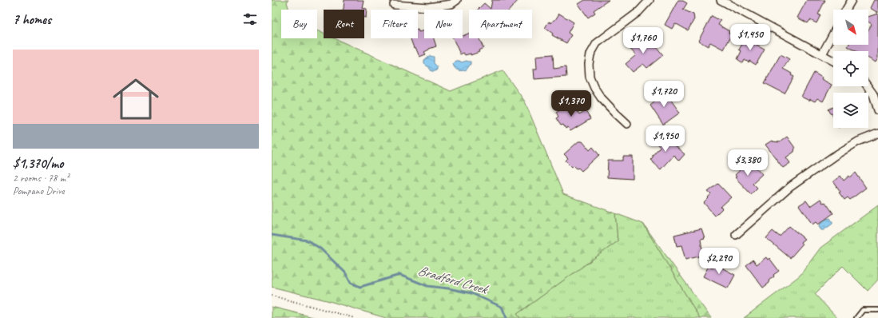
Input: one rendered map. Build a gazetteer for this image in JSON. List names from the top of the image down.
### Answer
{
  "water": ["Bradford Creek"],
  "north": "bottom right",
  "page": {
    "heading": "7 homes",
    "chip": [
      "Buy",
      "Rent",
      "Filters",
      "New",
      "Apartment"
    ],
    "price": [
      "$1,450",
      "$1,760",
      "$1,720",
      "$1,370",
      "$1,950",
      "$3,380",
      "$2,290"
    ],
    "list": [
      {
        "name": "$1,370/mo",
        "note": "2 rooms · 78 m² · Pompano Drive"
      }
    ]
  }
}
